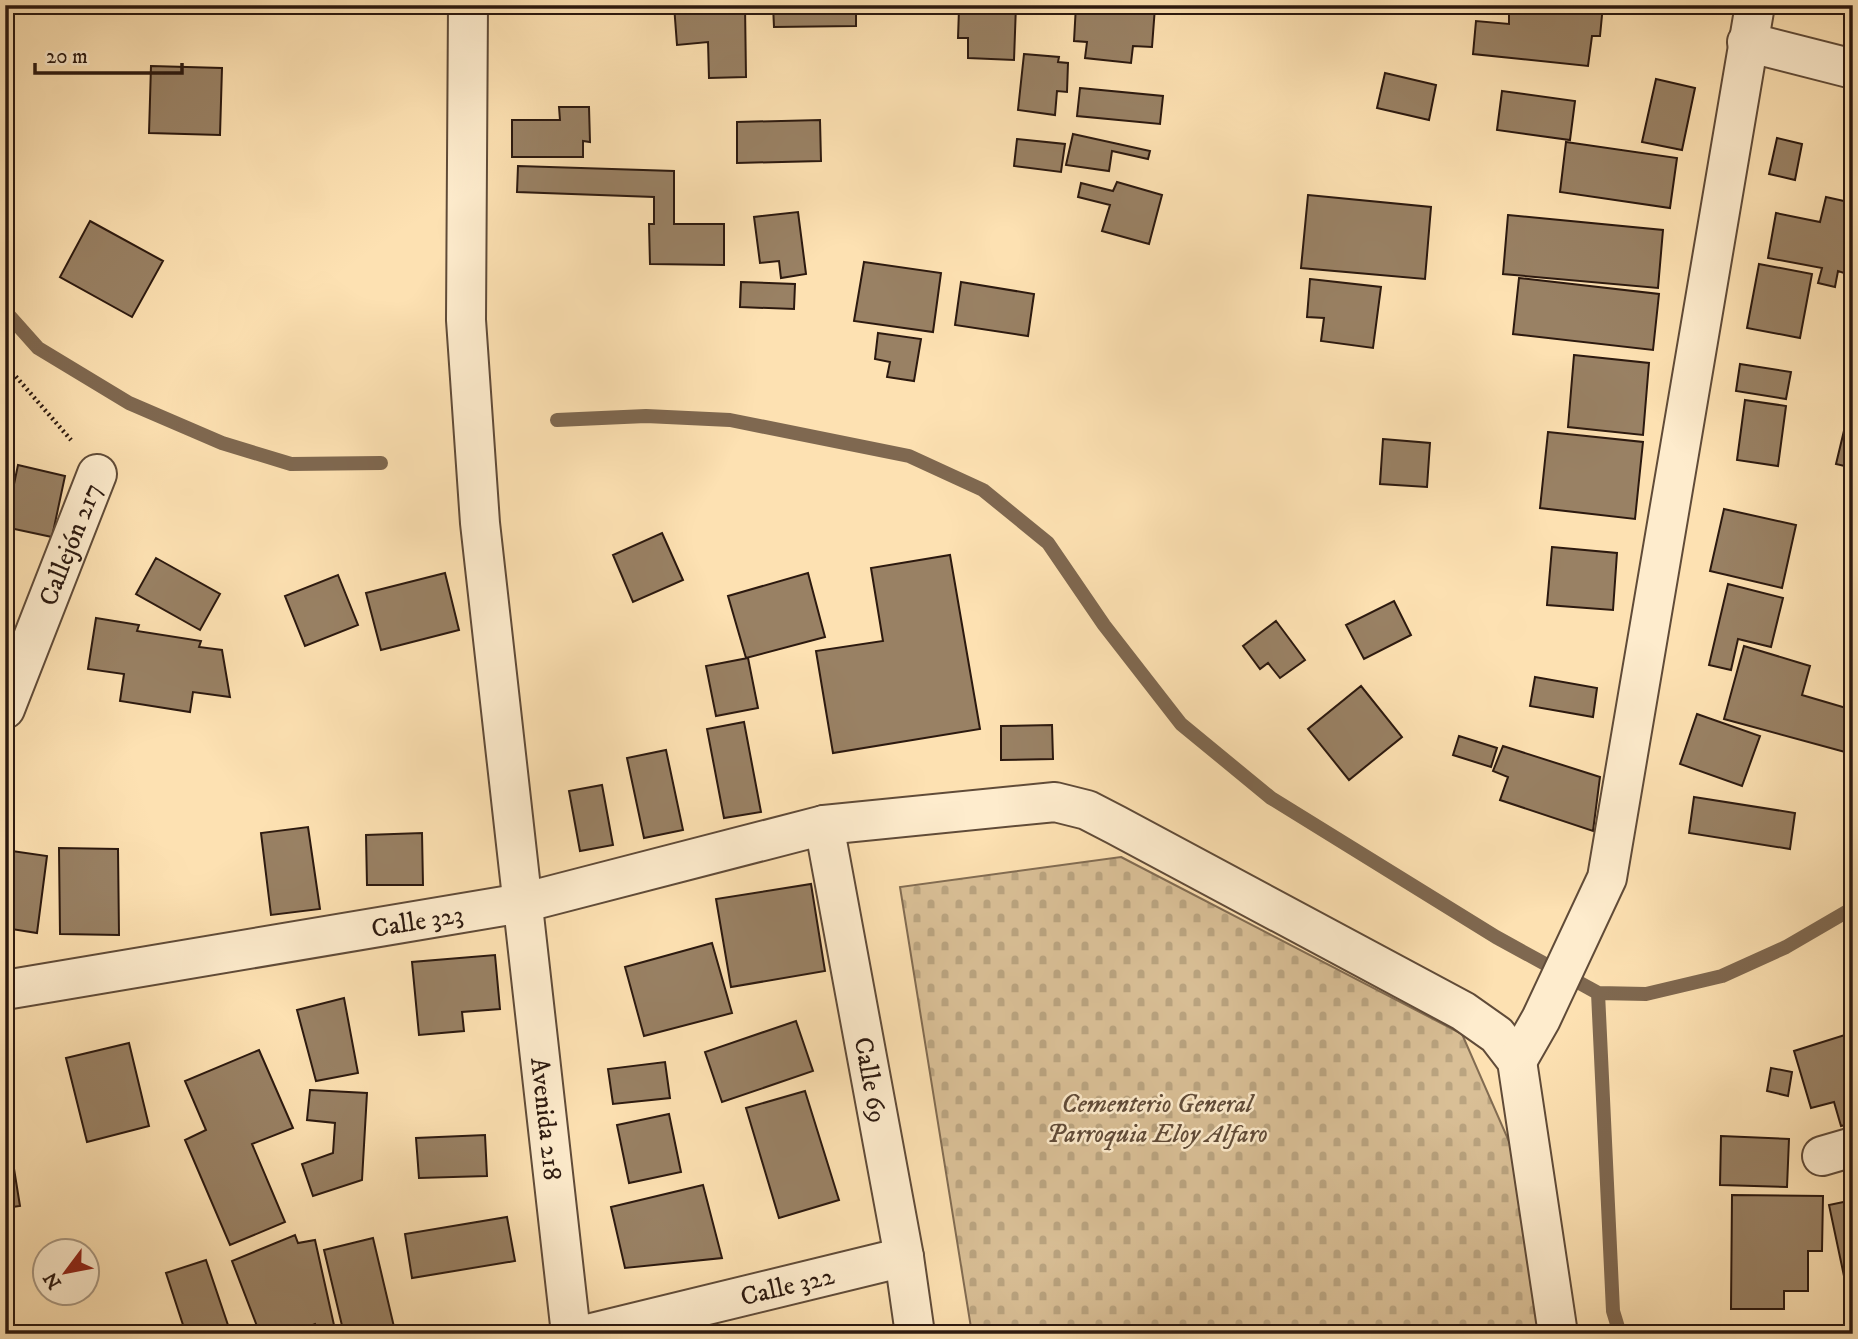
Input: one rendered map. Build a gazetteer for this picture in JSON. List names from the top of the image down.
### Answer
{
  "streets": {
    "street": [
      "Callejón 217",
      "Calle 323",
      "Calle 69",
      "Avenida 218",
      "Calle 322"
    ]
  },
  "crossings": [
    ["Calle 323", "Calle 69"],
    ["Calle 323", "Avenida 218"],
    ["Calle 69", "Calle 322"]
  ],
  "parks": ["Cementerio General Parroquia Eloy Alfaro"],
  "scale_bar": "20 m",
  "north": "bottom left"
}
